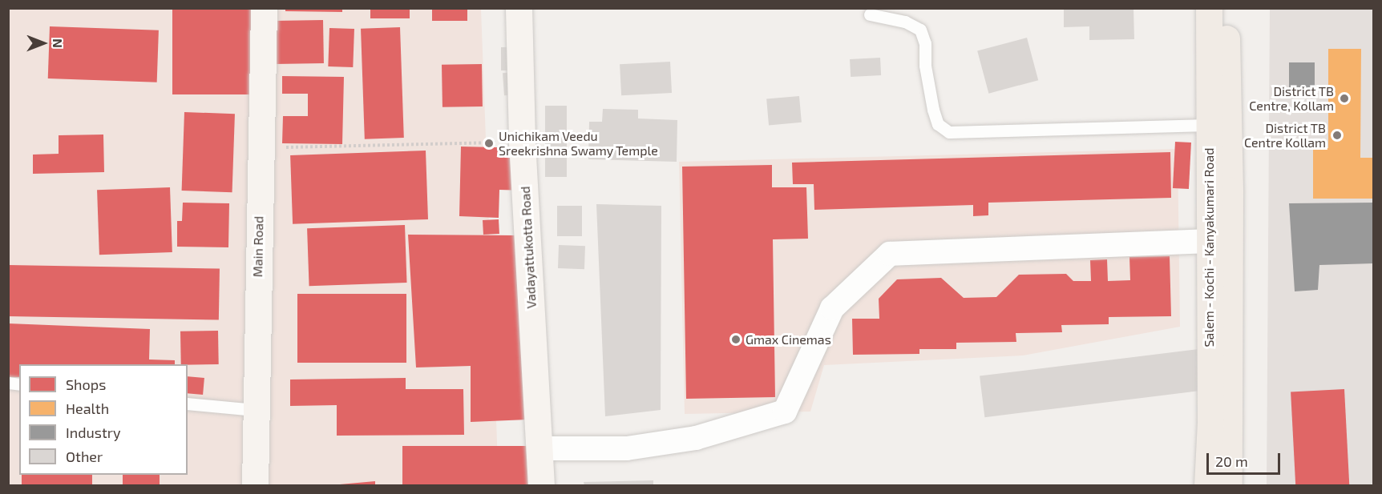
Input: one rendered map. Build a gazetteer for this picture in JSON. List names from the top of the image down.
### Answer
{
  "streets": {
    "main road": ["Main Road", "Vadayattukotta Road", "Salem - Kochi - Kanyakumari Road"]
  },
  "places": [
    "District TB Centre, Kollam",
    "District TB Centre Kollam",
    "Unichikam Veedu Sreekrishna Swamy Temple",
    "Gmax Cinemas"
  ],
  "legend": [
    "Shops",
    "Health",
    "Industry",
    "Other"
  ],
  "scale_bar": "20 m",
  "north": "right"
}
